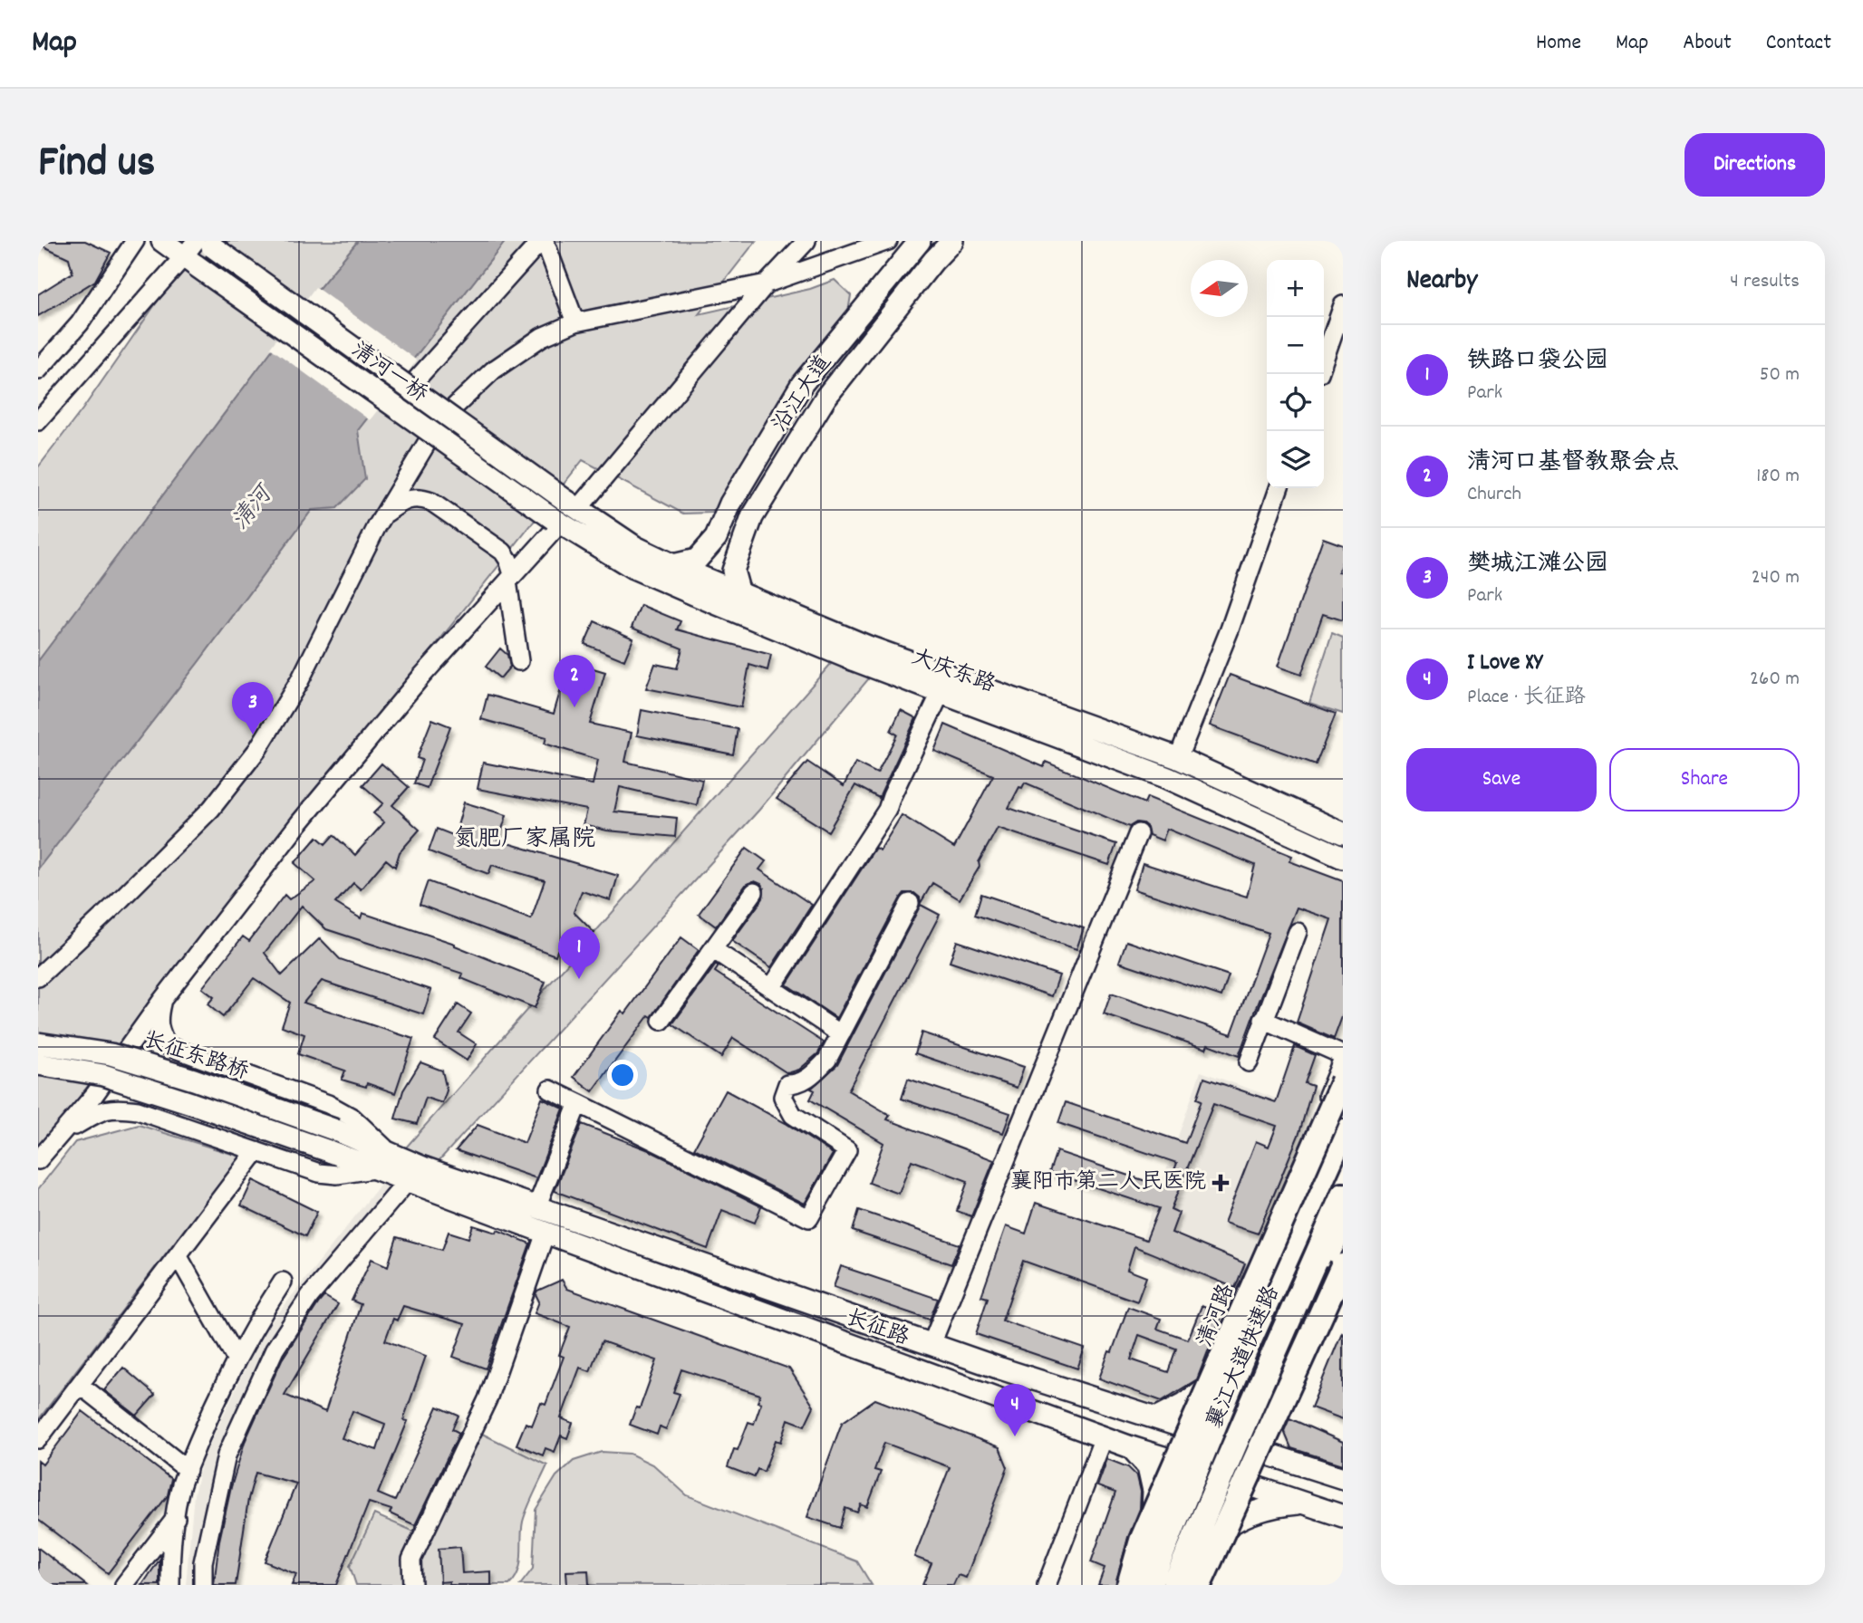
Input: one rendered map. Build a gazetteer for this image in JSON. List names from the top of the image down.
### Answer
{
  "streets": {
    "highway": ["襄江大道快速路"],
    "main road": [
      "清河一桥",
      "沿江大道",
      "大庆东路",
      "长征东路桥",
      "清河路",
      "长征路"
    ]
  },
  "crossings": [
    ["清河一桥", "大庆东路"],
    ["沿江大道", "大庆东路"],
    ["长征东路桥", "长征路"],
    ["清河路", "长征路"]
  ],
  "districts": ["氮肥厂家属院"],
  "water": ["清河"],
  "places": {
    "health": ["襄阳市第二人民医院"]
  },
  "north": "left",
  "page": {
    "header": "Map",
    "nav": [
      "Home",
      "Map",
      "About",
      "Contact"
    ],
    "title": "Find us",
    "buttons": [
      "Directions",
      ["Save", "Share"]
    ],
    "heading": ["Nearby", "4 results"],
    "map_buttons": ["+", "−"],
    "list": [
      {
        "mark": "1",
        "name": "铁路口袋公园",
        "note": "Park",
        "value": "50 m"
      },
      {
        "mark": "2",
        "name": "清河口基督教聚会点",
        "note": "Church",
        "value": "180 m"
      },
      {
        "mark": "3",
        "name": "樊城江滩公园",
        "note": "Park",
        "value": "240 m"
      },
      {
        "mark": "4",
        "name": "I Love XY",
        "note": "Place · 长征路",
        "value": "260 m"
      }
    ],
    "pins": [
      "2",
      "3",
      "1",
      "4"
    ]
  }
}
